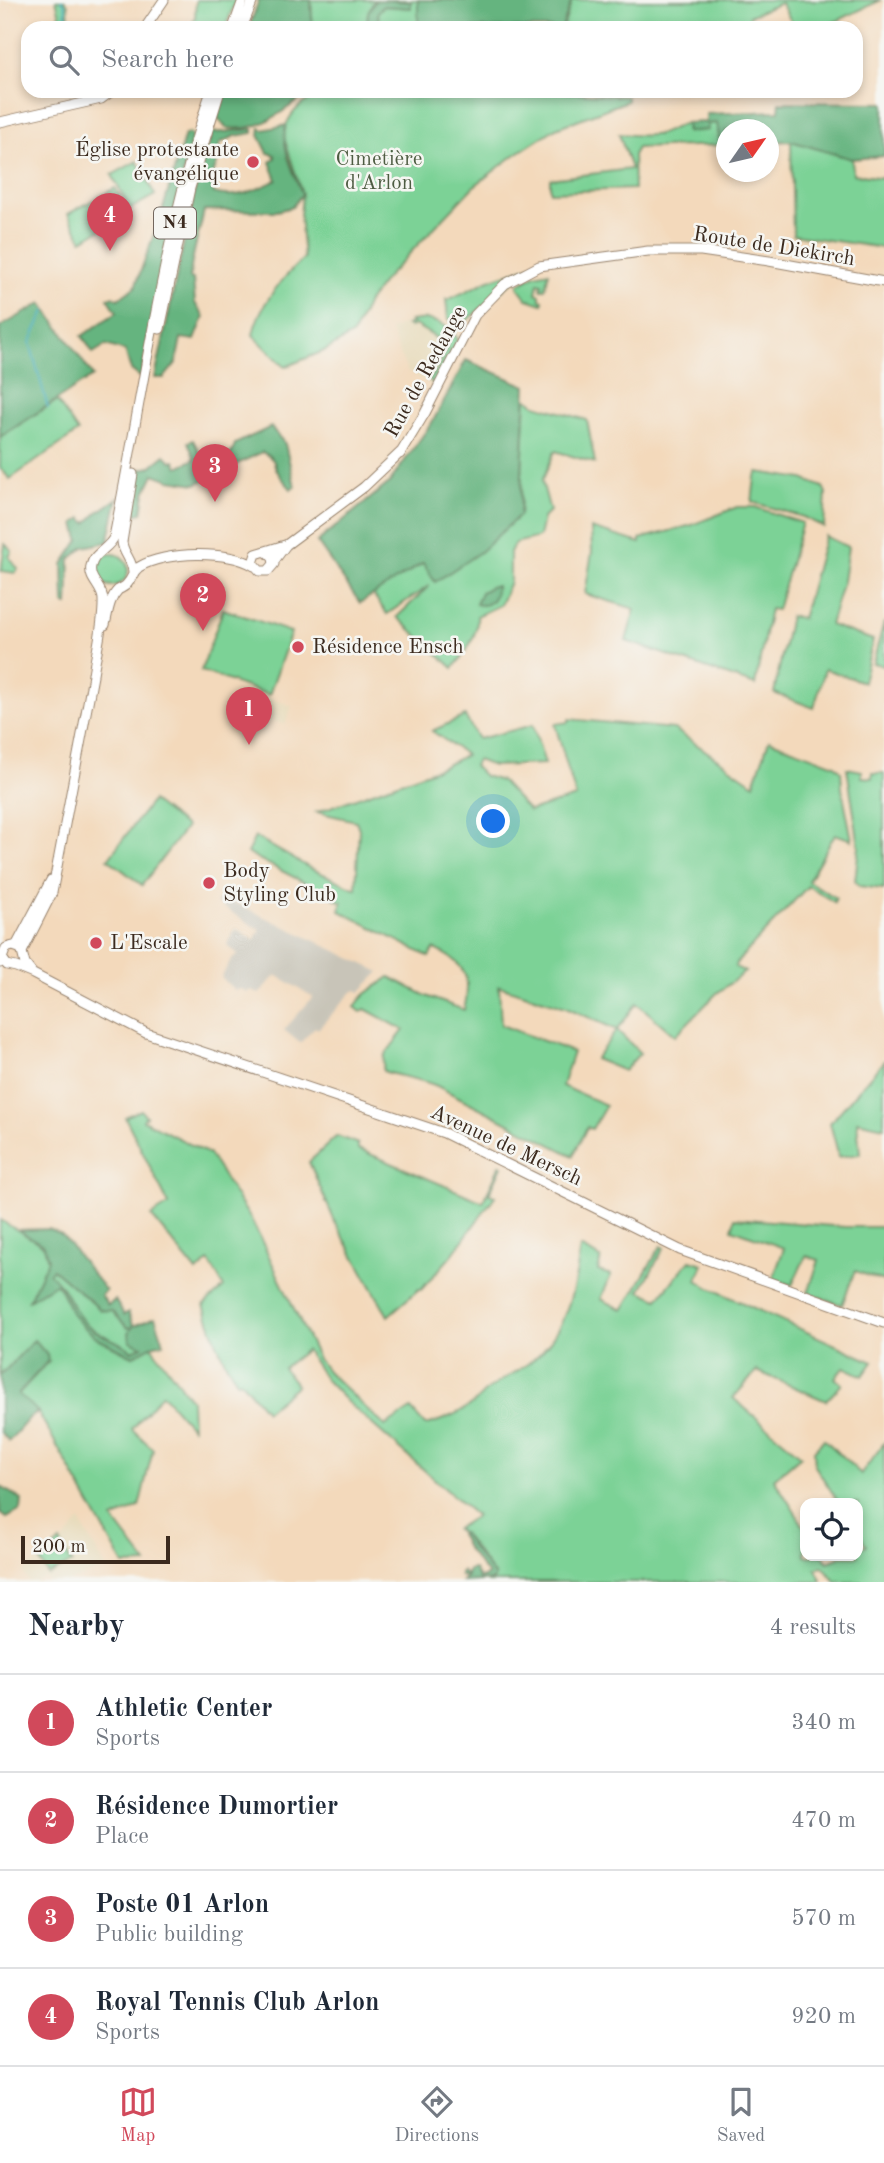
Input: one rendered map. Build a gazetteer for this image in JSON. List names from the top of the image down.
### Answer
{
  "streets": {
    "main road": [
      "N4",
      "Route de Diekirch",
      "Rue de Redange",
      "Avenue de Mersch"
    ]
  },
  "crossings": [
    ["N4", "Avenue de Mersch"],
    ["Route de Diekirch", "Rue de Redange"]
  ],
  "parks": ["Cimetière d'Arlon"],
  "places": [
    "Église protestante évangélique",
    "Résidence Ensch",
    "Body Styling Club",
    "L'Escale"
  ],
  "scale_bar": "200 m",
  "north": "top right",
  "page": {
    "search": "Search here",
    "pins": [
      "4",
      "3",
      "2",
      "1"
    ],
    "scale": "200 m",
    "heading": ["Nearby", "4 results"],
    "list": [
      {
        "mark": "1",
        "name": "Athletic Center",
        "note": "Sports",
        "value": "340 m"
      },
      {
        "mark": "2",
        "name": "Résidence Dumortier",
        "note": "Place",
        "value": "470 m"
      },
      {
        "mark": "3",
        "name": "Poste 01 Arlon",
        "note": "Public building",
        "value": "570 m"
      },
      {
        "mark": "4",
        "name": "Royal Tennis Club Arlon",
        "note": "Sports",
        "value": "920 m"
      }
    ],
    "nav": ["Map", "Directions", "Saved"]
  }
}
